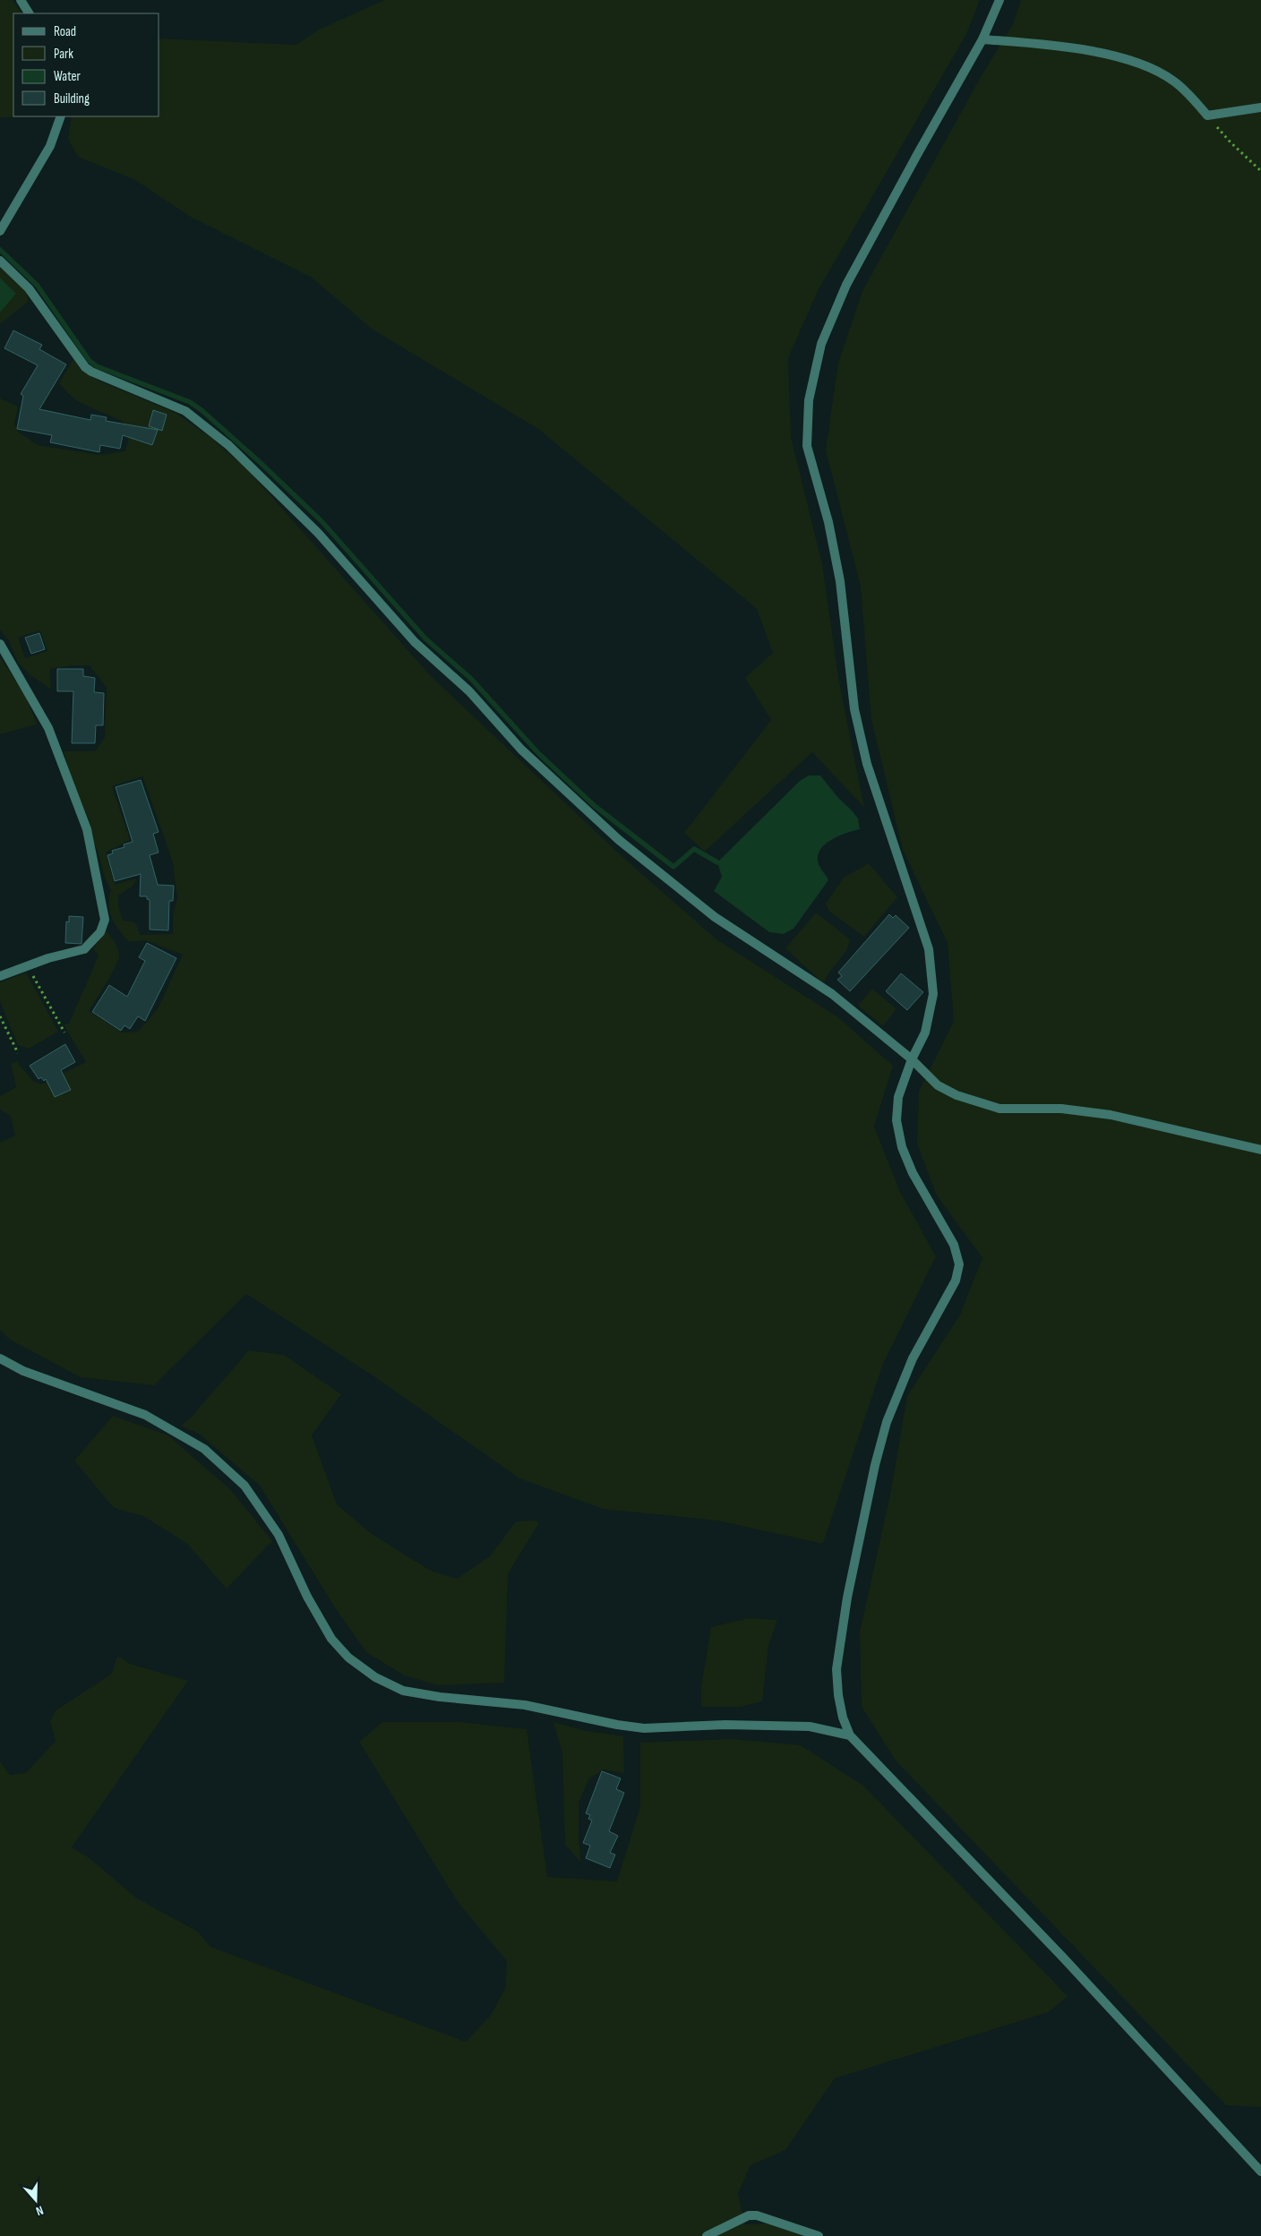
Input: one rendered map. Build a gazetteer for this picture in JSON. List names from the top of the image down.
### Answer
{
  "legend": [
    "Road",
    "Park",
    "Water",
    "Building"
  ],
  "north": "bottom"
}
